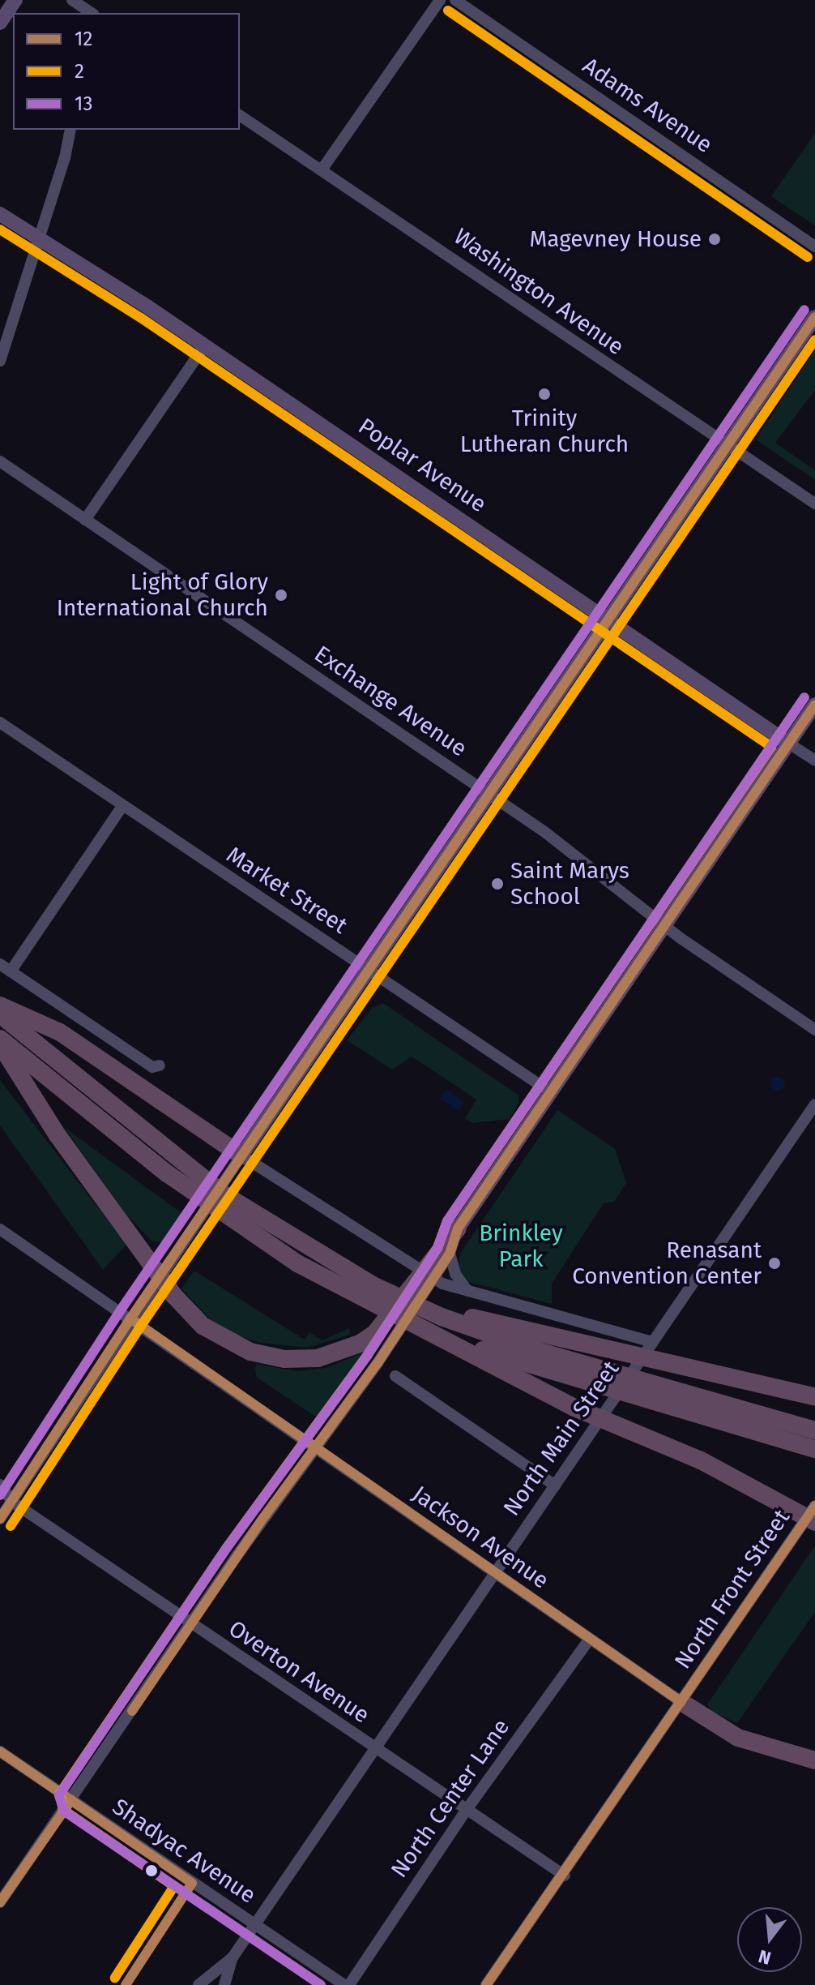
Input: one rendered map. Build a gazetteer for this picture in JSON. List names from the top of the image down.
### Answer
{
  "streets": {
    "main road": ["Poplar Avenue"],
    "street": [
      "Adams Avenue",
      "Washington Avenue",
      "Exchange Avenue",
      "Market Street",
      "North Main Street",
      "Jackson Avenue",
      "North Front Street",
      "Overton Avenue",
      "North Center Lane",
      "Shadyac Avenue"
    ]
  },
  "crossings": [
    ["North Main Street", "Jackson Avenue"],
    ["North Main Street", "Overton Avenue"],
    ["North Main Street", "Shadyac Avenue"],
    ["Jackson Avenue", "North Front Street"],
    ["Jackson Avenue", "North Center Lane"],
    ["North Front Street", "Overton Avenue"],
    ["Overton Avenue", "North Center Lane"],
    ["North Center Lane", "Shadyac Avenue"]
  ],
  "parks": ["Brinkley Park"],
  "places": [
    "Magevney House",
    "Trinity Lutheran Church",
    "Light of Glory International Church",
    "Saint Marys School",
    "Renasant Convention Center"
  ],
  "lines": ["transit line 2", "transit line 13", "transit line 12"],
  "legend": ["12", "2", "13"],
  "north": "bottom"
}
